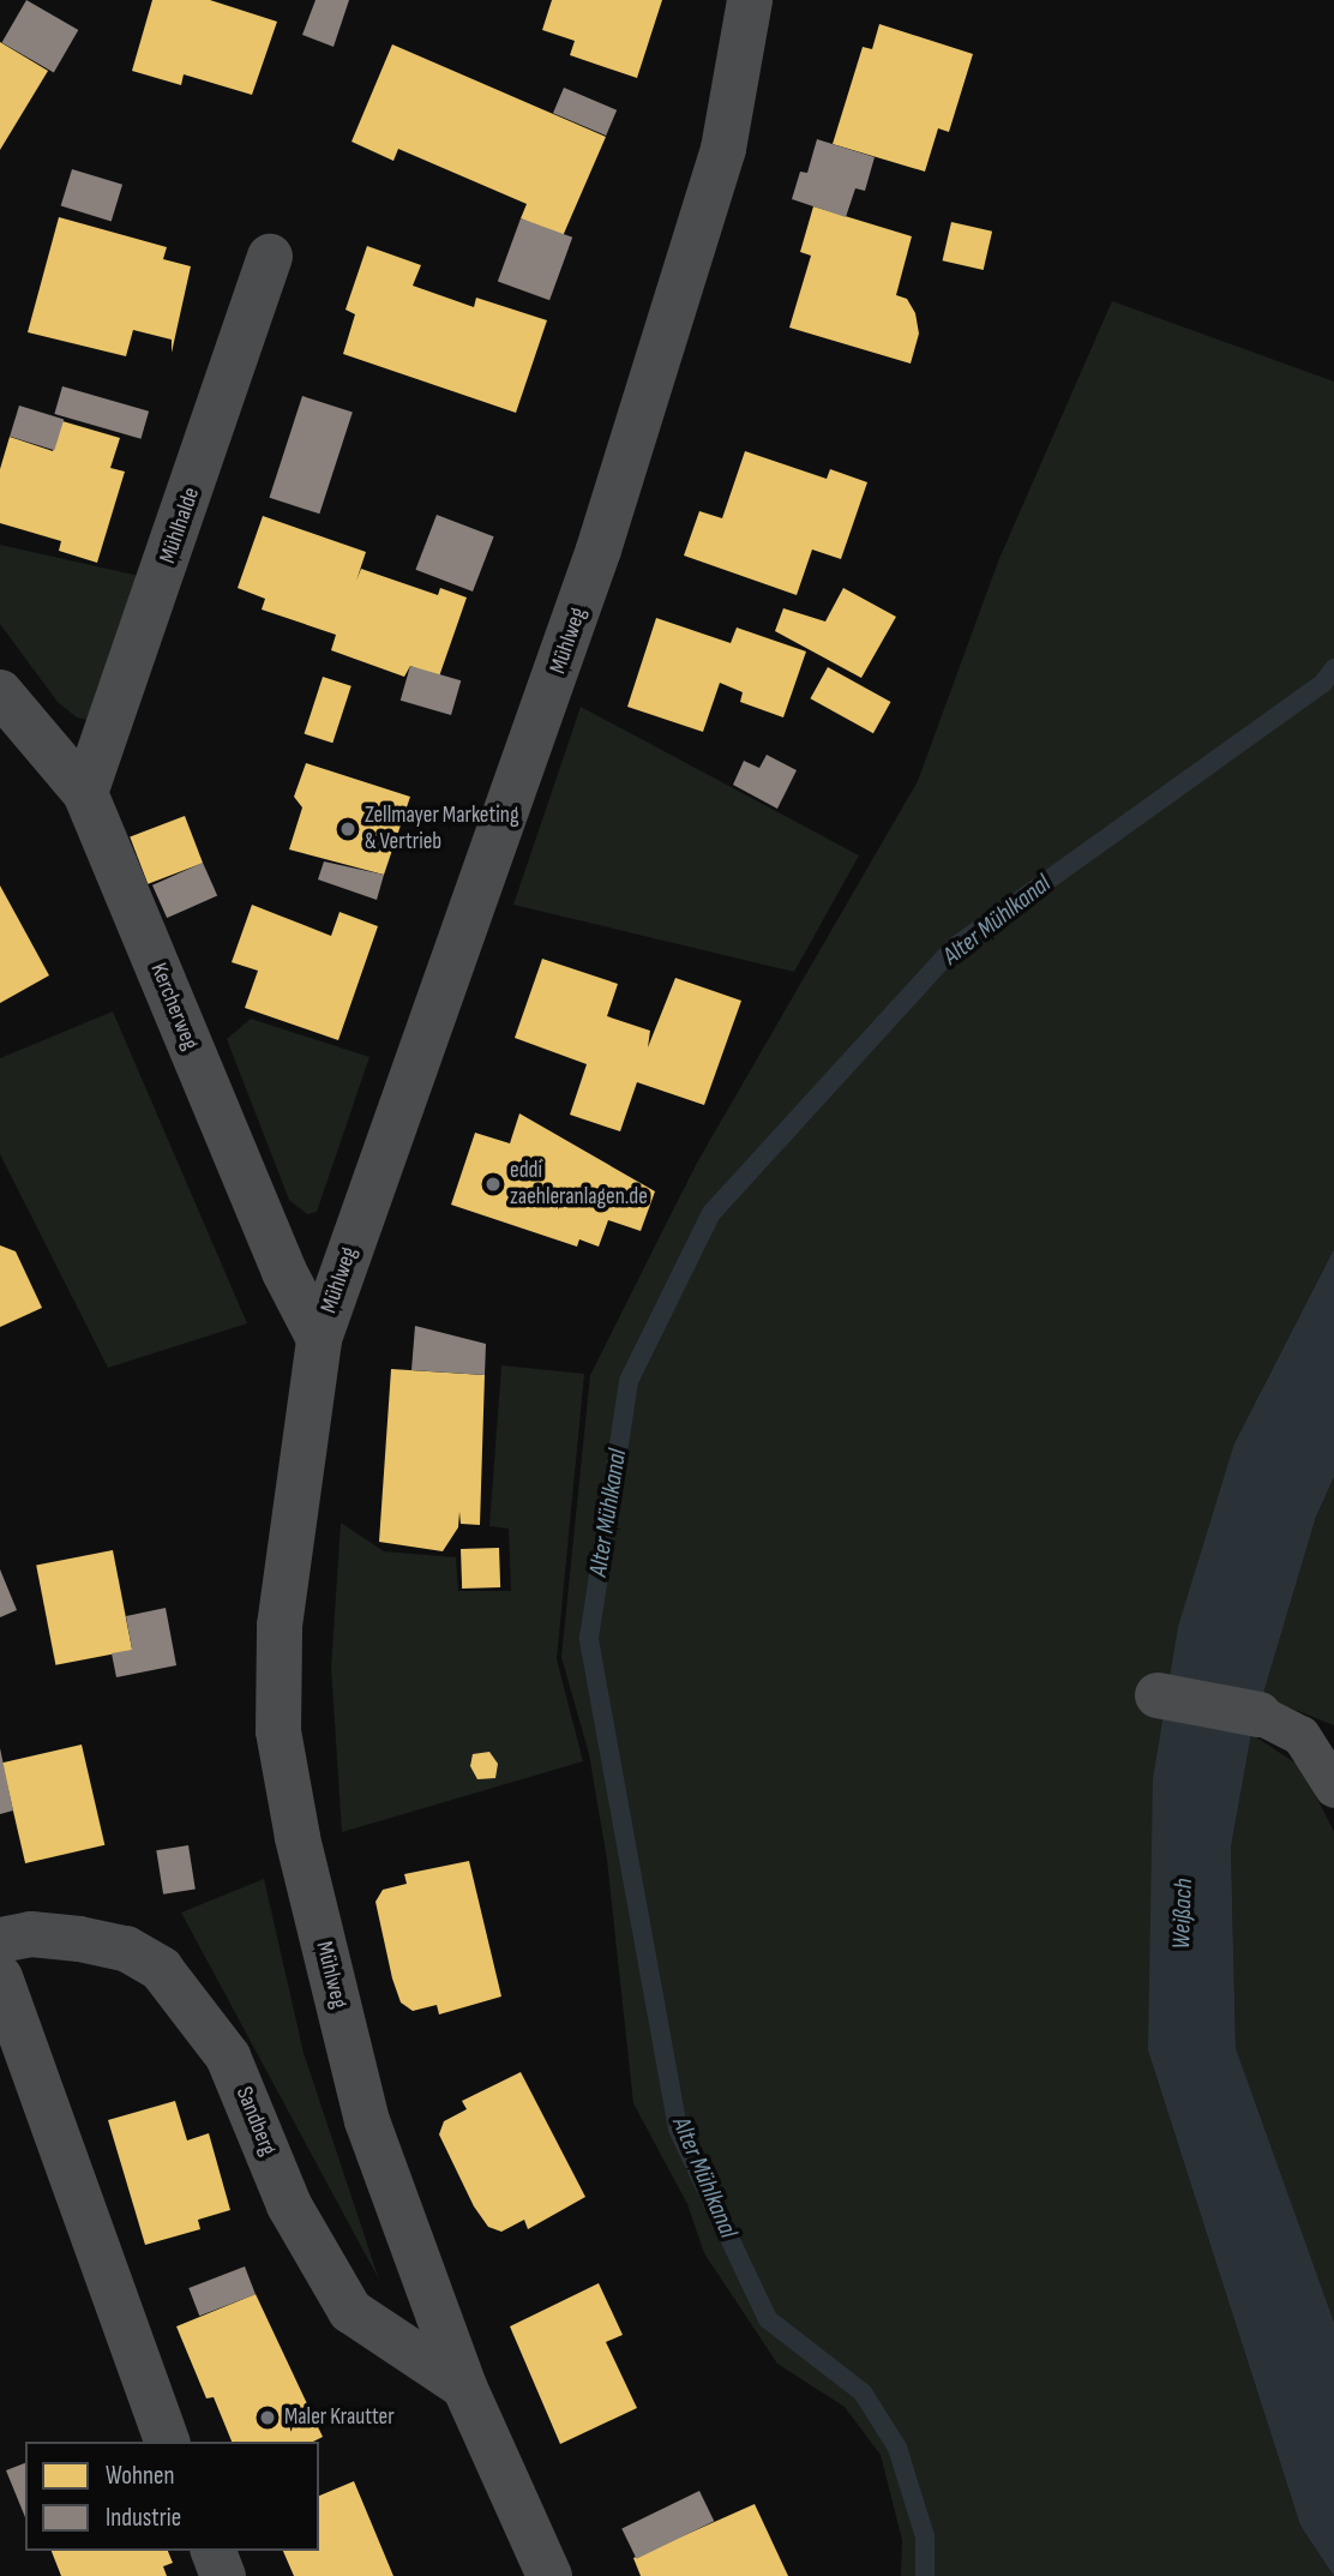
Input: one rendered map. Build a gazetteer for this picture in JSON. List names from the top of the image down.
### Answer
{
  "streets": {
    "street": [
      "Mühlhalde",
      "Mühlweg",
      "Kercherweg",
      "Sandberg"
    ]
  },
  "crossings": [
    ["Mühlhalde", "Kercherweg"],
    ["Mühlweg", "Kercherweg"],
    ["Mühlweg", "Sandberg"]
  ],
  "water": ["Alter Mühlkanal", "Weißach"],
  "places": ["Zellmayer Marketing & Vertrieb", "eddi zaehleranlagen.de", "Maler Krautter"],
  "legend": ["Wohnen", "Industrie"]
}
